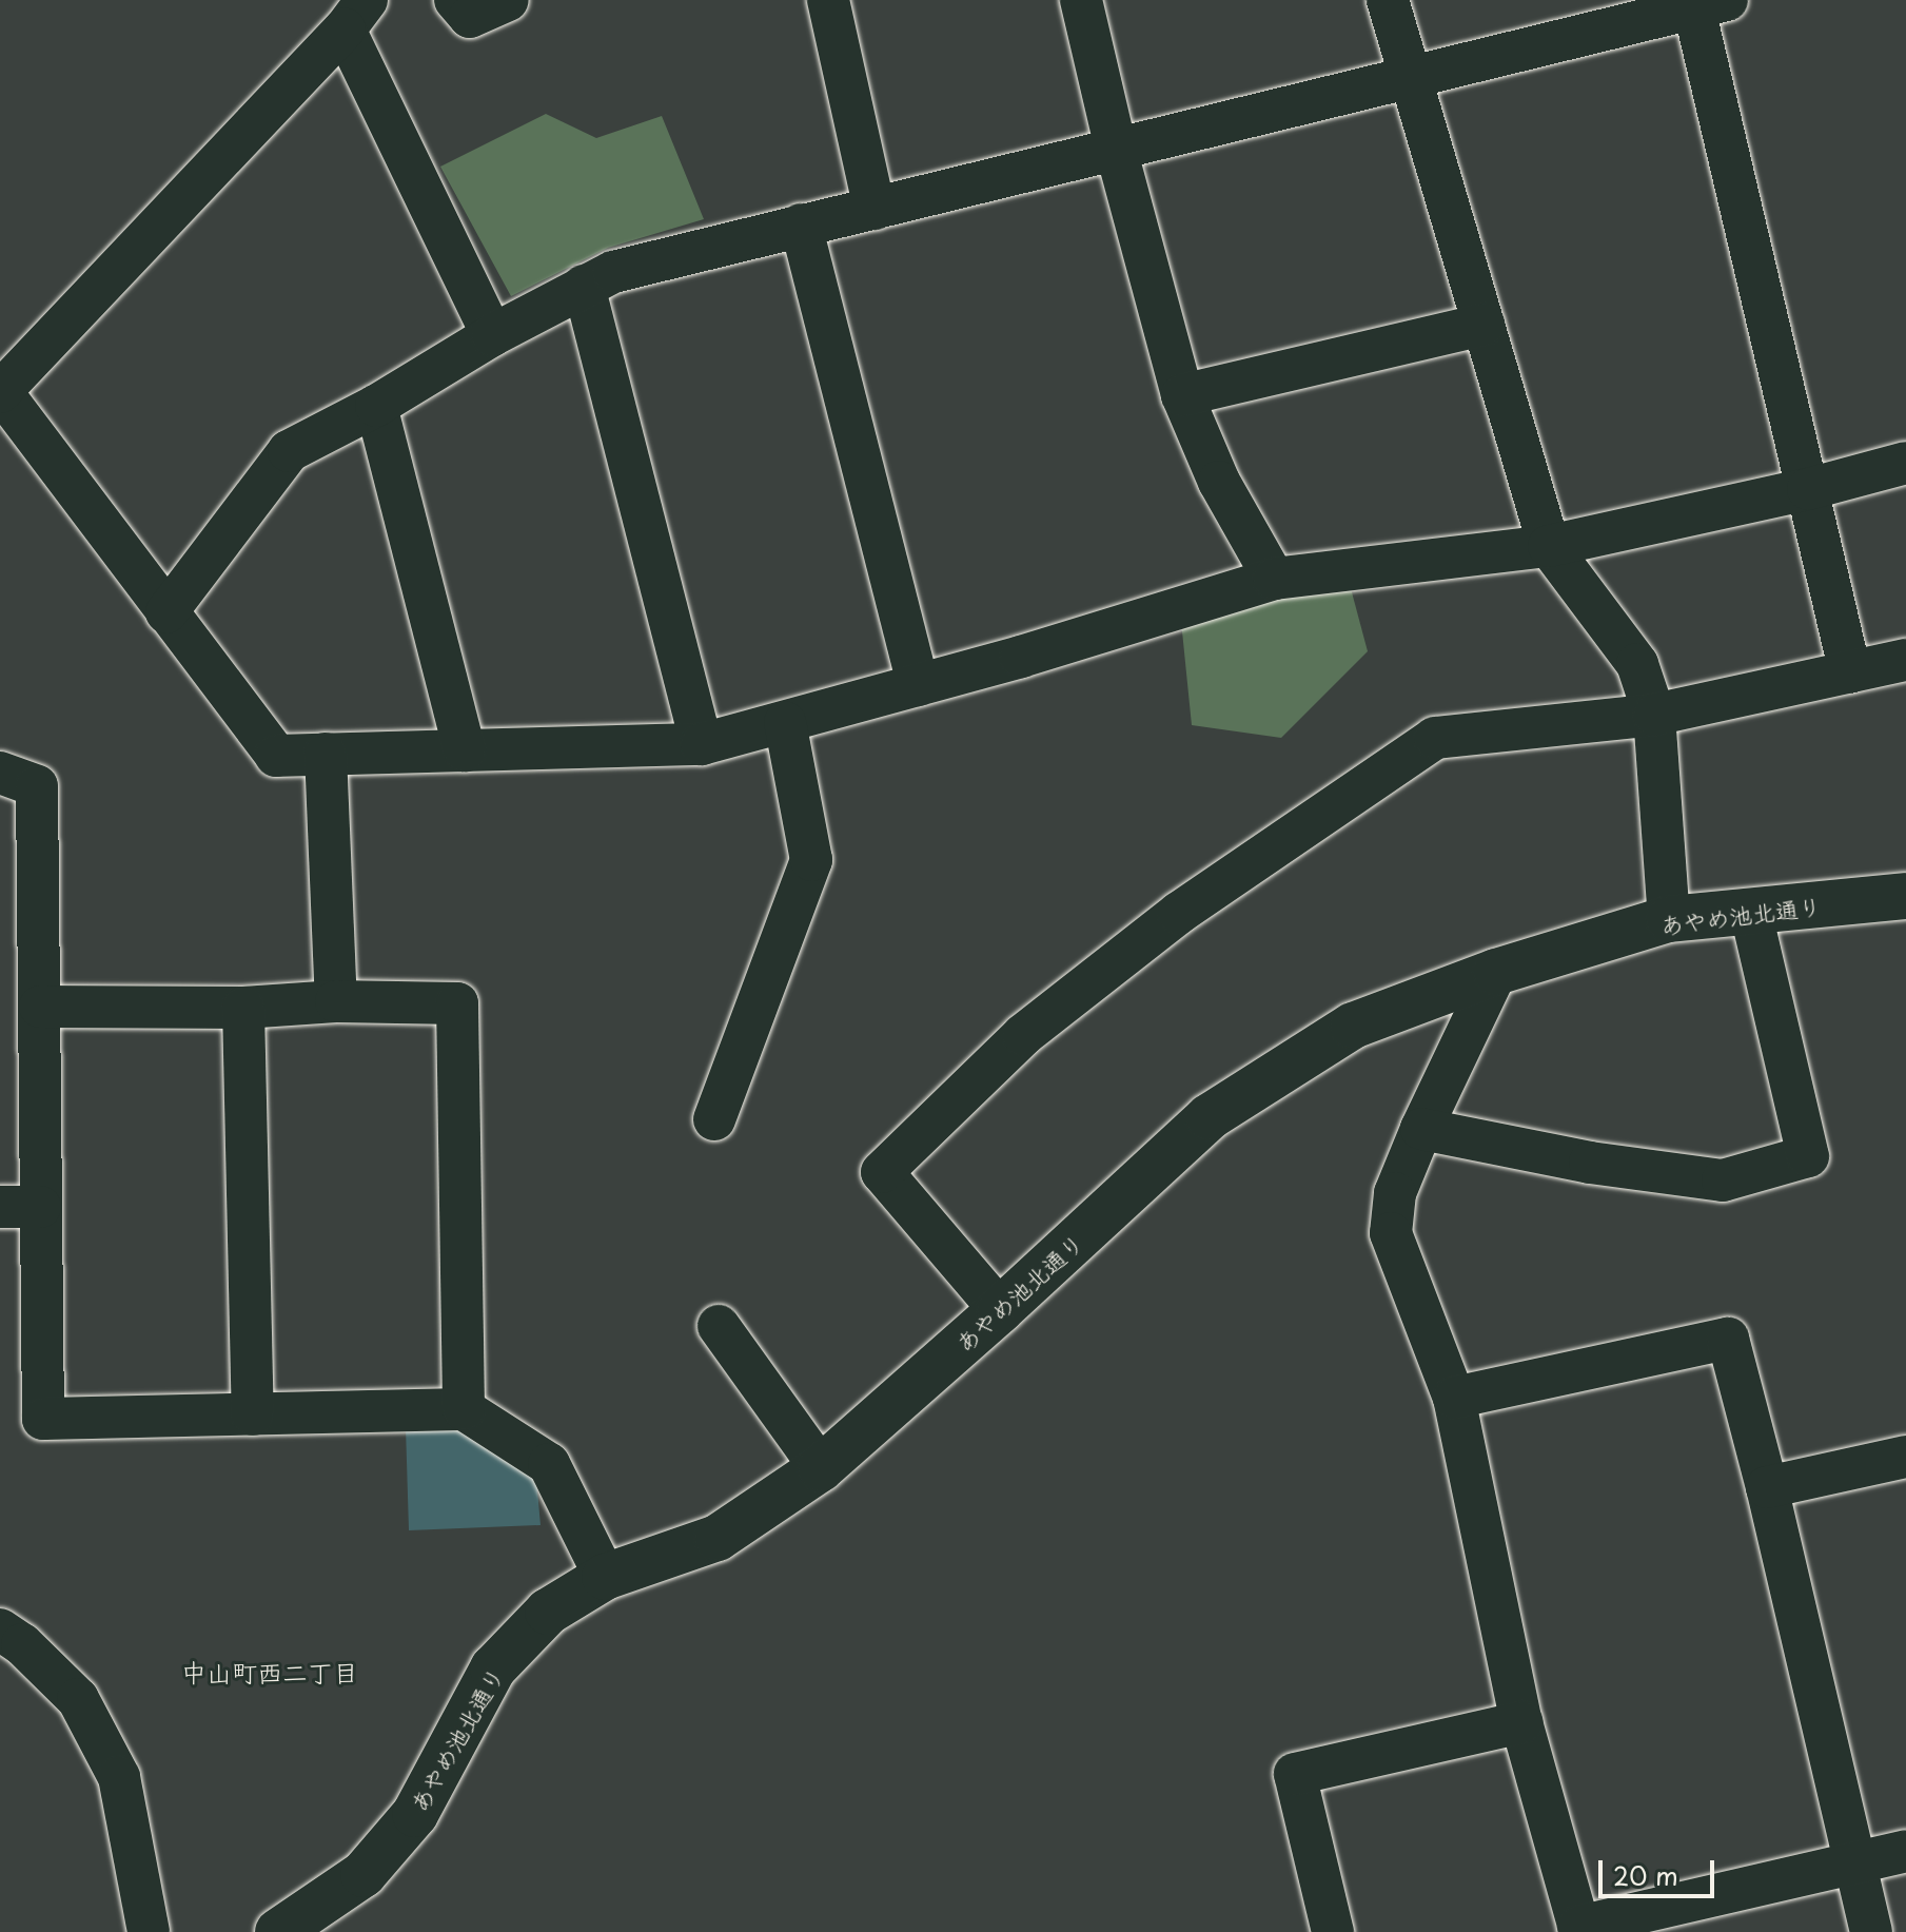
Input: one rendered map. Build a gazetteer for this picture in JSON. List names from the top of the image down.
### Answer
{
  "streets": {
    "street": ["あやめ池北通り"]
  },
  "districts": ["中山町西二丁目"],
  "scale_bar": "20 m"
}
